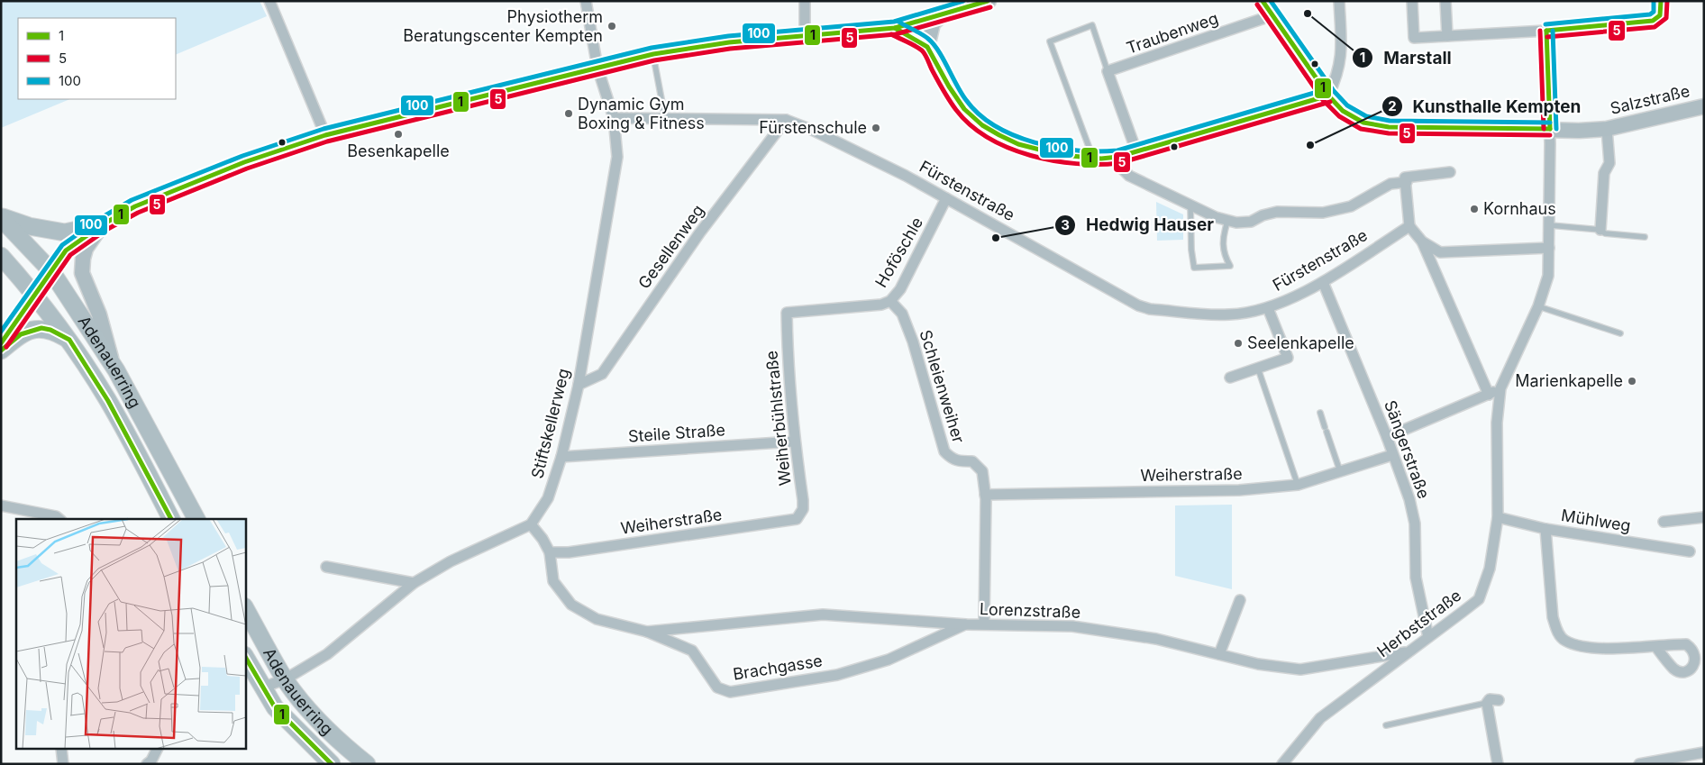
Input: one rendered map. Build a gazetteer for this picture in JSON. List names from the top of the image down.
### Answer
{
  "streets": {
    "main road": ["Adenauerring"],
    "street": [
      "Traubenweg",
      "Salzstraße",
      "Fürstenstraße",
      "Gesellenweg",
      "Hoföschle",
      "Schleienweiher",
      "Weiherbühlstraße",
      "Stiftskellerweg",
      "Steile Straße",
      "Sängerstraße",
      "Weiherstraße",
      "Mühlweg",
      "Lorenzstraße",
      "Herbststraße",
      "Brachgasse"
    ]
  },
  "crossings": [
    ["Traubenweg", "Salzstraße"],
    ["Fürstenstraße", "Gesellenweg"],
    ["Fürstenstraße", "Hoföschle"],
    ["Fürstenstraße", "Stiftskellerweg"],
    ["Fürstenstraße", "Sängerstraße"],
    ["Gesellenweg", "Stiftskellerweg"],
    ["Hoföschle", "Schleienweiher"],
    ["Hoföschle", "Weiherbühlstraße"],
    ["Schleienweiher", "Weiherstraße"],
    ["Schleienweiher", "Lorenzstraße"],
    ["Weiherbühlstraße", "Steile Straße"],
    ["Weiherbühlstraße", "Weiherstraße"],
    ["Stiftskellerweg", "Steile Straße"],
    ["Stiftskellerweg", "Brachgasse"],
    ["Sängerstraße", "Weiherstraße"],
    ["Sängerstraße", "Herbststraße"],
    ["Weiherstraße", "Brachgasse"],
    ["Mühlweg", "Herbststraße"],
    ["Lorenzstraße", "Herbststraße"],
    ["Lorenzstraße", "Brachgasse"]
  ],
  "places": [
    "Marstall",
    "Physiotherm Beratungscenter Kempten",
    "Dynamic Gym Boxing & Fitness",
    "Fürstenschule",
    "Besenkapelle",
    "Kunsthalle Kempten",
    "Kornhaus",
    "Hedwig Hauser",
    "Seelenkapelle",
    "Marienkapelle"
  ],
  "lines": ["transit line 1", "transit line 5", "transit line 100"],
  "legend": ["1", "5", "100"]
}
